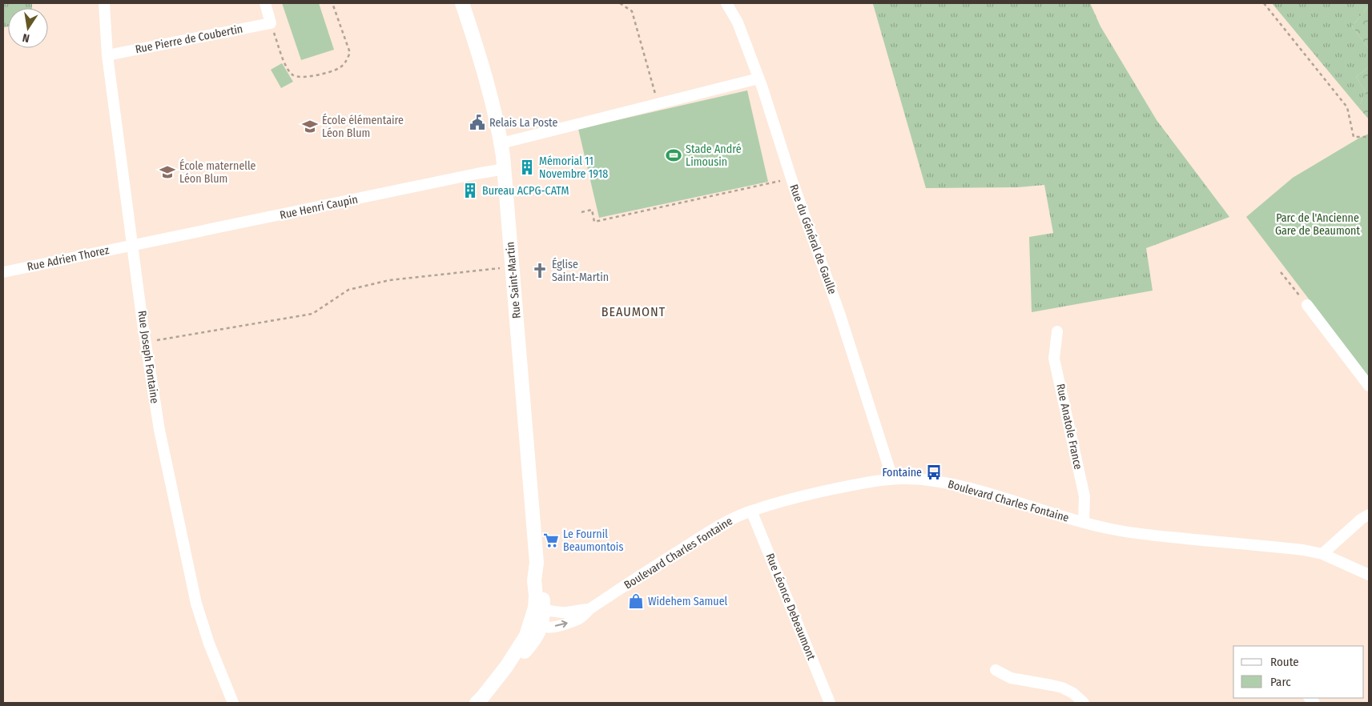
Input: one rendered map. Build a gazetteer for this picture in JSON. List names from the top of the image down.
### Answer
{
  "streets": {
    "main road": ["Rue Saint-Martin"],
    "street": [
      "Rue Pierre de Coubertin",
      "Rue Henri Caupin",
      "Rue du Général de Gaulle",
      "Rue Adrien Thorez",
      "Rue Joseph Fontaine",
      "Rue Anatole France",
      "Boulevard Charles Fontaine",
      "Rue Léonce Debeaumont"
    ]
  },
  "crossings": [
    ["Rue Pierre de Coubertin", "Rue Joseph Fontaine"],
    ["Rue Henri Caupin", "Rue Adrien Thorez"],
    ["Rue Henri Caupin", "Rue Saint-Martin"],
    ["Rue Henri Caupin", "Rue Joseph Fontaine"],
    ["Rue du Général de Gaulle", "Boulevard Charles Fontaine"],
    ["Rue Adrien Thorez", "Rue Joseph Fontaine"],
    ["Rue Saint-Martin", "Boulevard Charles Fontaine"],
    ["Rue Anatole France", "Boulevard Charles Fontaine"],
    ["Boulevard Charles Fontaine", "Rue Léonce Debeaumont"]
  ],
  "districts": ["BEAUMONT"],
  "parks": ["Parc de l'Ancienne Gare de Beaumont"],
  "places": {
    "public building": ["Relais La Poste"],
    "school or university": ["École élémentaire Léon Blum", "École maternelle Léon Blum"],
    "sports": ["Stade André Limousin"],
    "building": ["Mémorial 11 Novembre 1918", "Bureau ACPG-CATM"],
    "church": ["Église Saint-Martin"],
    "bus stop": ["Fontaine"],
    "supermarket": ["Le Fournil Beaumontois"],
    "shop": ["Widehem Samuel"]
  },
  "legend": ["Route", "Parc"],
  "north": "bottom"
}
